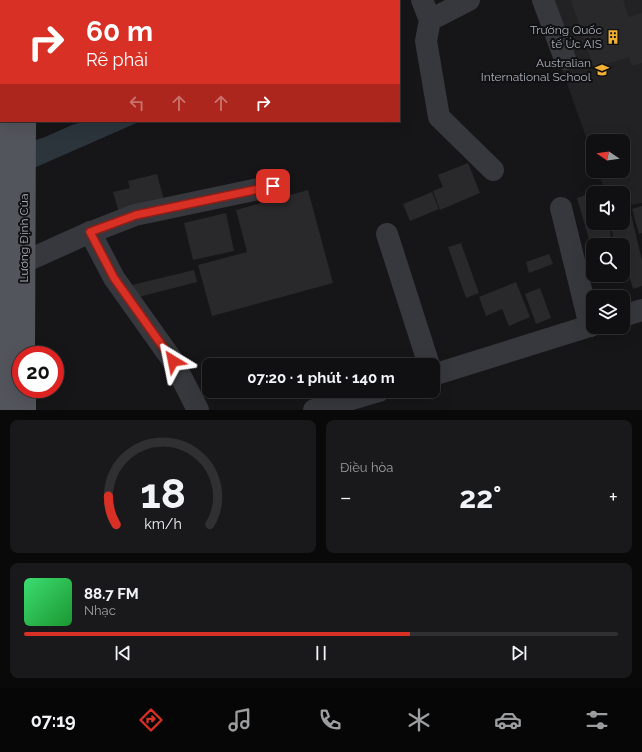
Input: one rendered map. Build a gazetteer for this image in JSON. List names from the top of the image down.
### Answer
{
  "streets": {
    "main road": ["Lương Định Của"]
  },
  "places": {
    "building": ["Trường Quốc tế Úc AIS"],
    "school or university": ["Australian International School"]
  },
  "north": "left",
  "page": {
    "turn": ["60 m", "Rẽ phải"],
    "limit": "20",
    "trip": "07:20 · 1 phút · 140 m",
    "tile": "Điều hòa",
    "heat": ["−", "22°", "+"],
    "song": ["88.7 FM", "Nhạc"],
    "tabs": "07:19",
    "gauge": ["18", "km/h"]
  }
}
